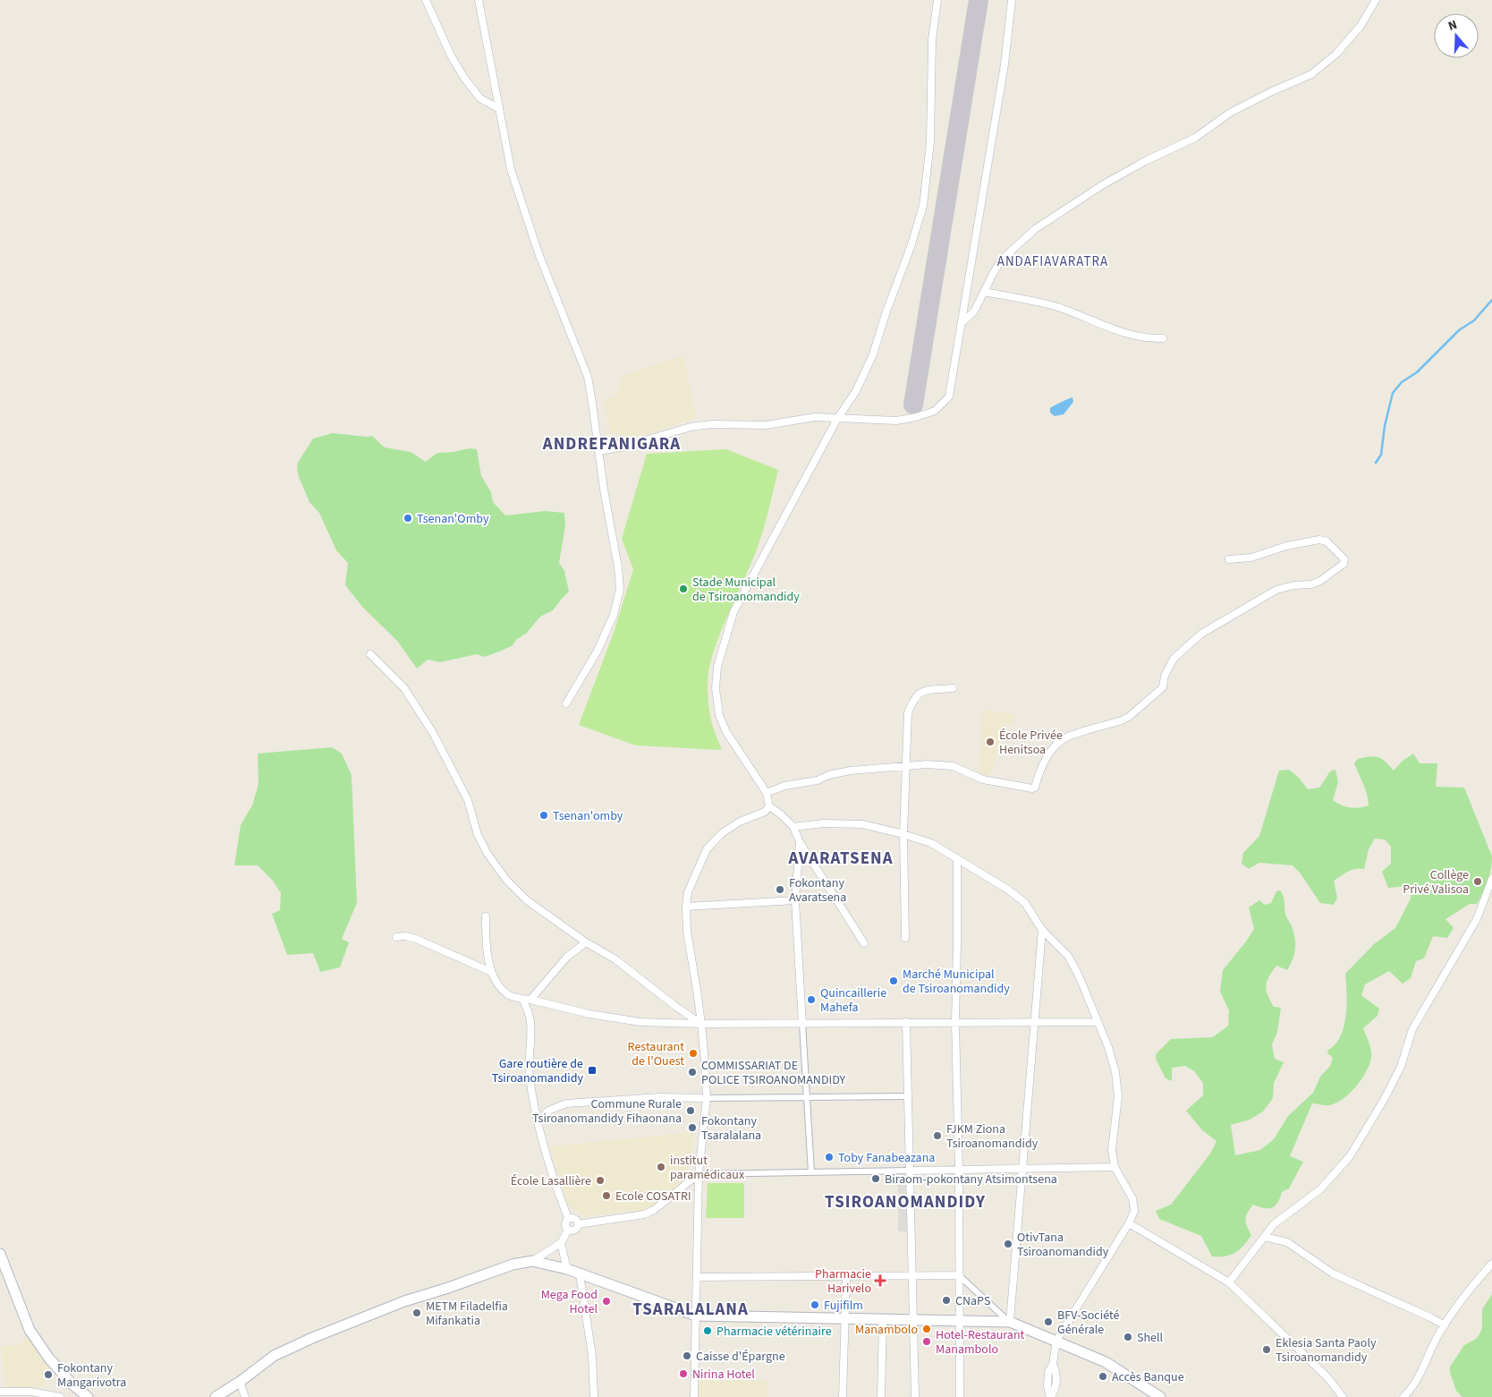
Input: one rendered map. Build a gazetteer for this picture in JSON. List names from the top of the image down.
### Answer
{
  "districts": [
    "ANDAFIAVARATRA",
    "ANDREFANIGARA",
    "AVARATSENA",
    "TSIROANOMANDIDY",
    "TSARALALANA"
  ],
  "places": {
    "other": [
      "Tsenan'Omby",
      "Stade Municipal de Tsiroanomandidy",
      "École Privée Henitsoa",
      "Tsenan'omby",
      "Collège Privé Valisoa",
      "Fokontany Avaratsena",
      "Marché Municipal de Tsiroanomandidy",
      "Quincaillerie Mahefa",
      "Restaurant de l'Ouest",
      "COMMISSARIAT DE POLICE TSIROANOMANDIDY",
      "Commune Rurale Tsiroanomandidy Fihaonana",
      "Fokontany Tsaralalana",
      "FJKM Ziona Tsiroanomandidy",
      "Toby Fanabeazana",
      "institut paramédicaux",
      "Biraom-pokontany Atsimontsena",
      "École Lasallière",
      "Ecole COSATRI",
      "OtivTana Tsiroanomandidy",
      "CNaPS",
      "Mega Food Hotel",
      "Fujifilm",
      "METM Filadelfia Mifankatia",
      "BFV-Société Générale",
      "Manambolo",
      "Pharmacie vétérinaire",
      "Shell",
      "Hotel-Restaurant Manambolo",
      "Eklesia Santa Paoly Tsiroanomandidy",
      "Caisse d'Épargne",
      "Nirina Hotel",
      "Fokontany Mangarivotra",
      "Accès Banque"
    ],
    "transit": ["Gare routière de Tsiroanomandidy"],
    "health": ["Pharmacie Harivelo"]
  },
  "north": "top"
}
